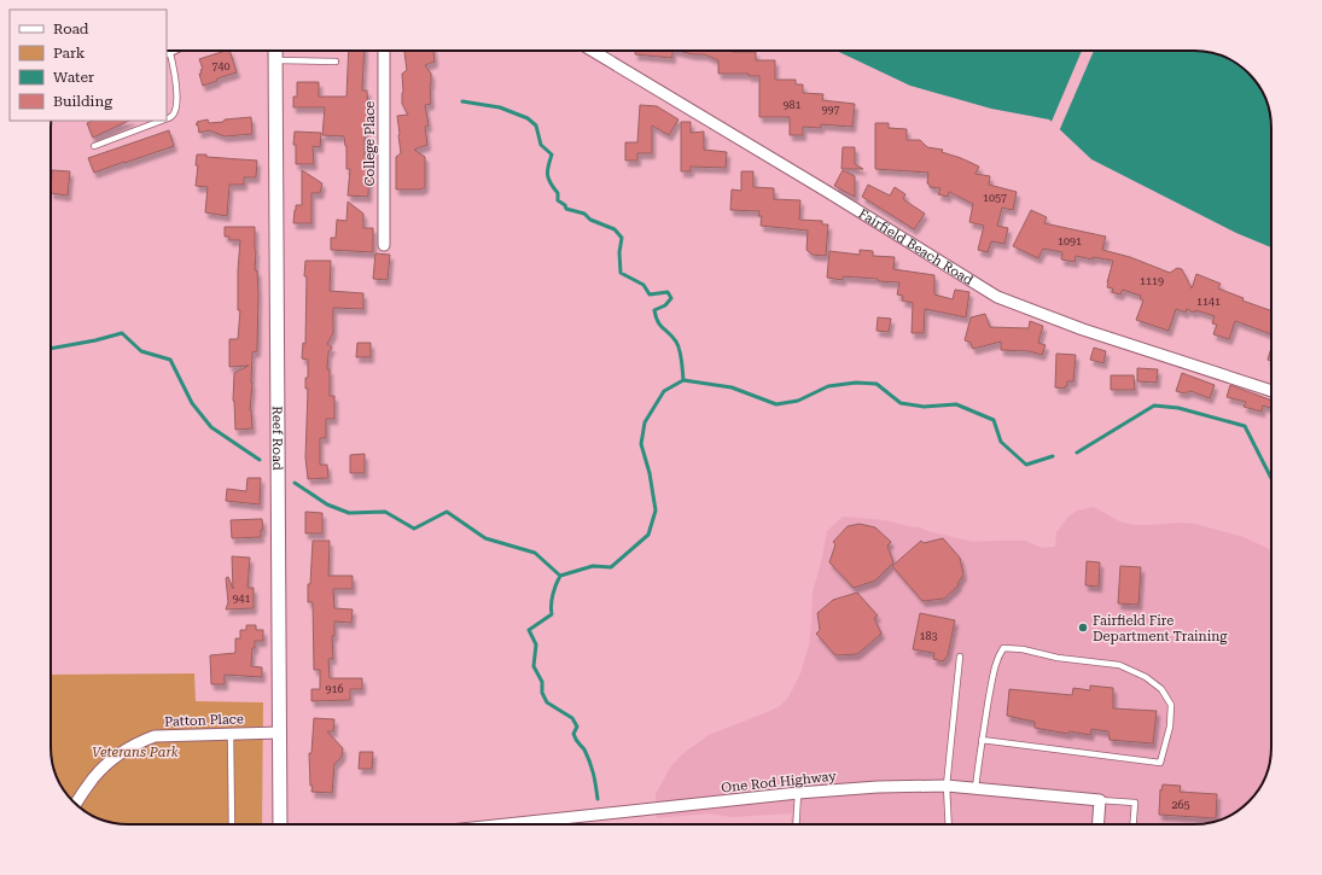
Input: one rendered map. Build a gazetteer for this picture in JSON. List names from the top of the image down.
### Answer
{
  "streets": {
    "street": [
      "College Place",
      "Fairfield Beach Road",
      "Reef Road",
      "Patton Place",
      "One Rod Highway"
    ]
  },
  "crossings": [
    ["Reef Road", "Patton Place"]
  ],
  "parks": ["Veterans Park"],
  "places": ["Fairfield Fire Department Training"],
  "house_numbers": [
    "740",
    "981",
    "997",
    "1057",
    "1091",
    "1119",
    "1141",
    "941",
    "183",
    "916",
    "265"
  ],
  "legend": [
    "Road",
    "Park",
    "Water",
    "Building"
  ]
}
